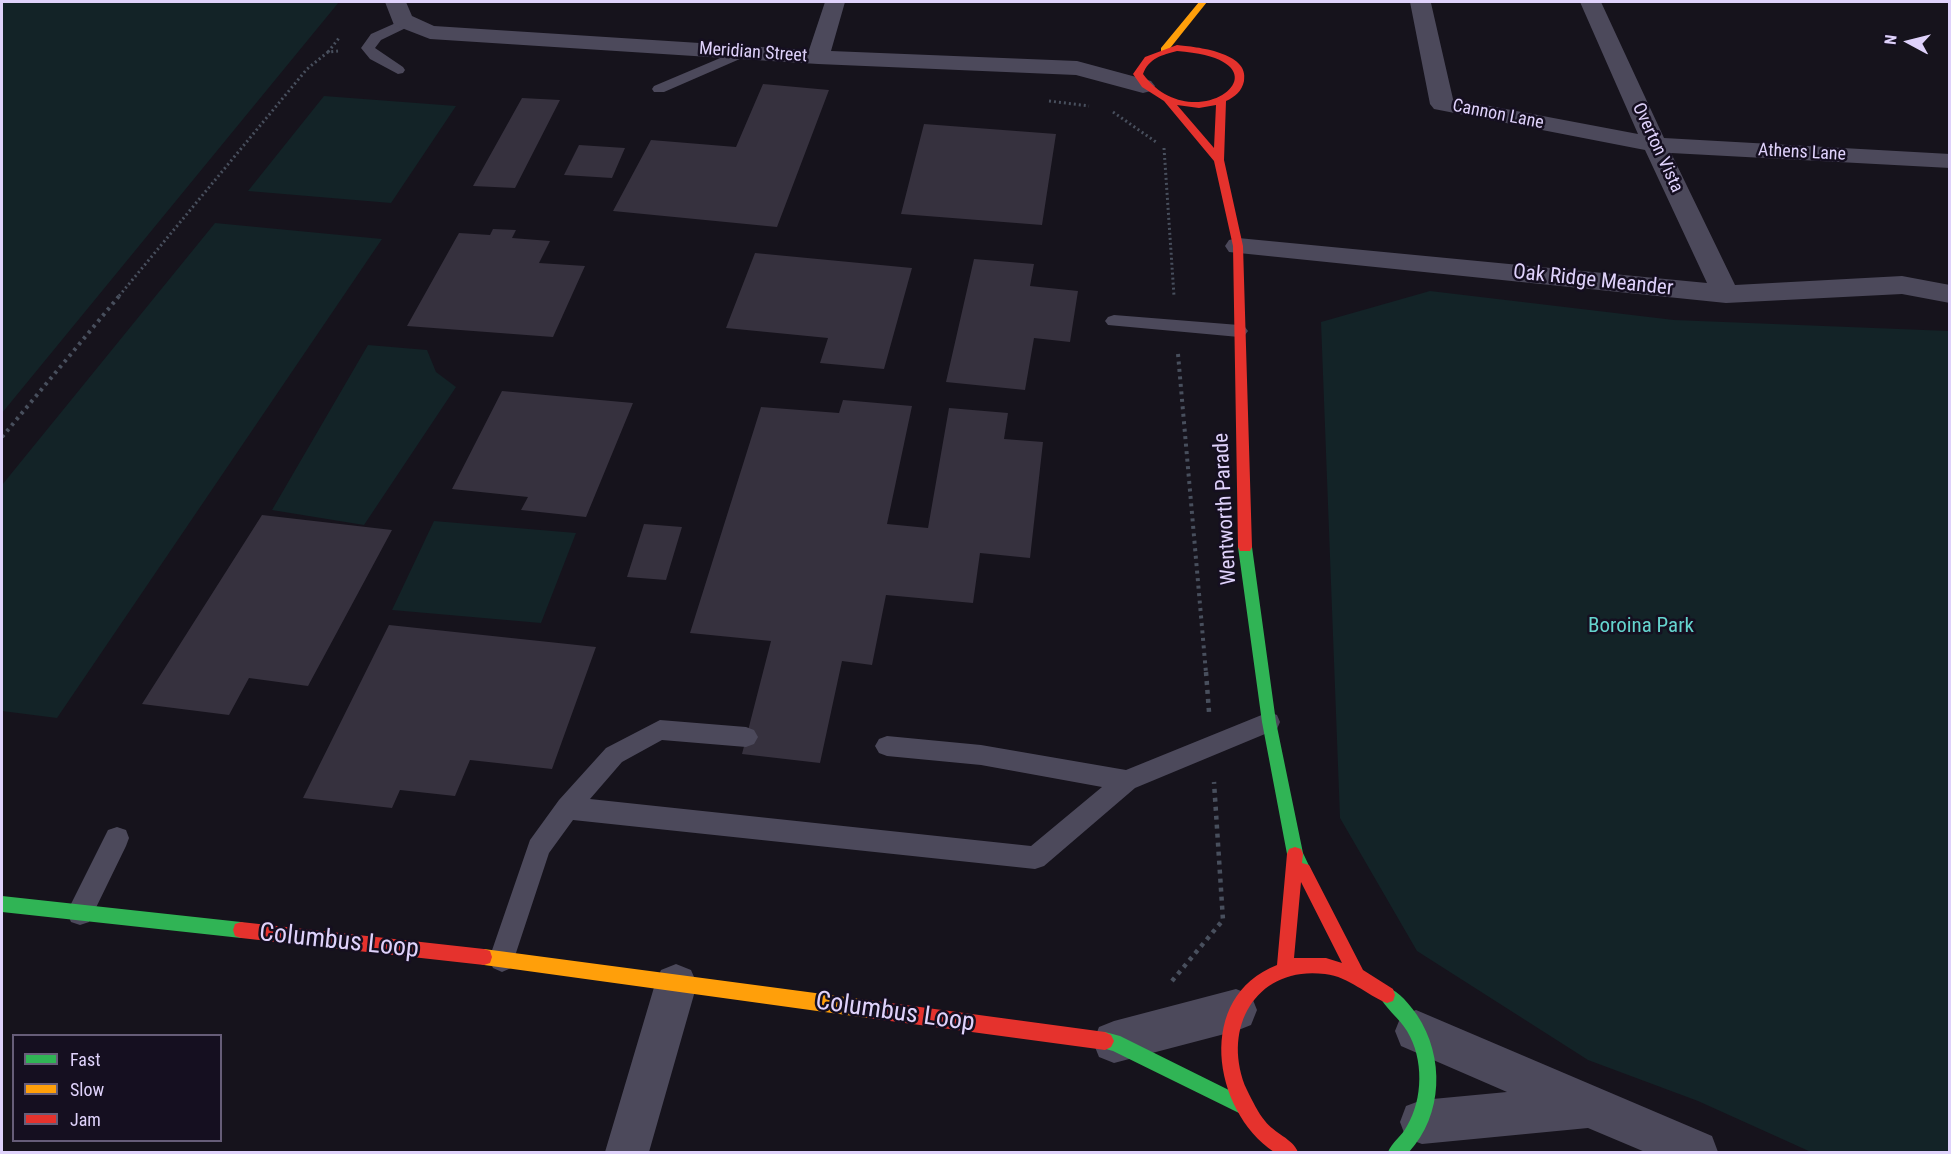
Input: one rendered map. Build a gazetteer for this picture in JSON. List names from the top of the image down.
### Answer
{
  "streets": {
    "street": [
      "Meridian Street",
      "Cannon Lane",
      "Overton Vista",
      "Athens Lane",
      "Oak Ridge Meander",
      "Wentworth Parade",
      "Columbus Loop"
    ]
  },
  "crossings": [
    ["Cannon Lane", "Overton Vista"],
    ["Cannon Lane", "Athens Lane"],
    ["Overton Vista", "Athens Lane"],
    ["Overton Vista", "Oak Ridge Meander"],
    ["Oak Ridge Meander", "Wentworth Parade"]
  ],
  "parks": ["Boroina Park"],
  "legend": ["Fast", "Slow", "Jam"],
  "north": "left"
}
